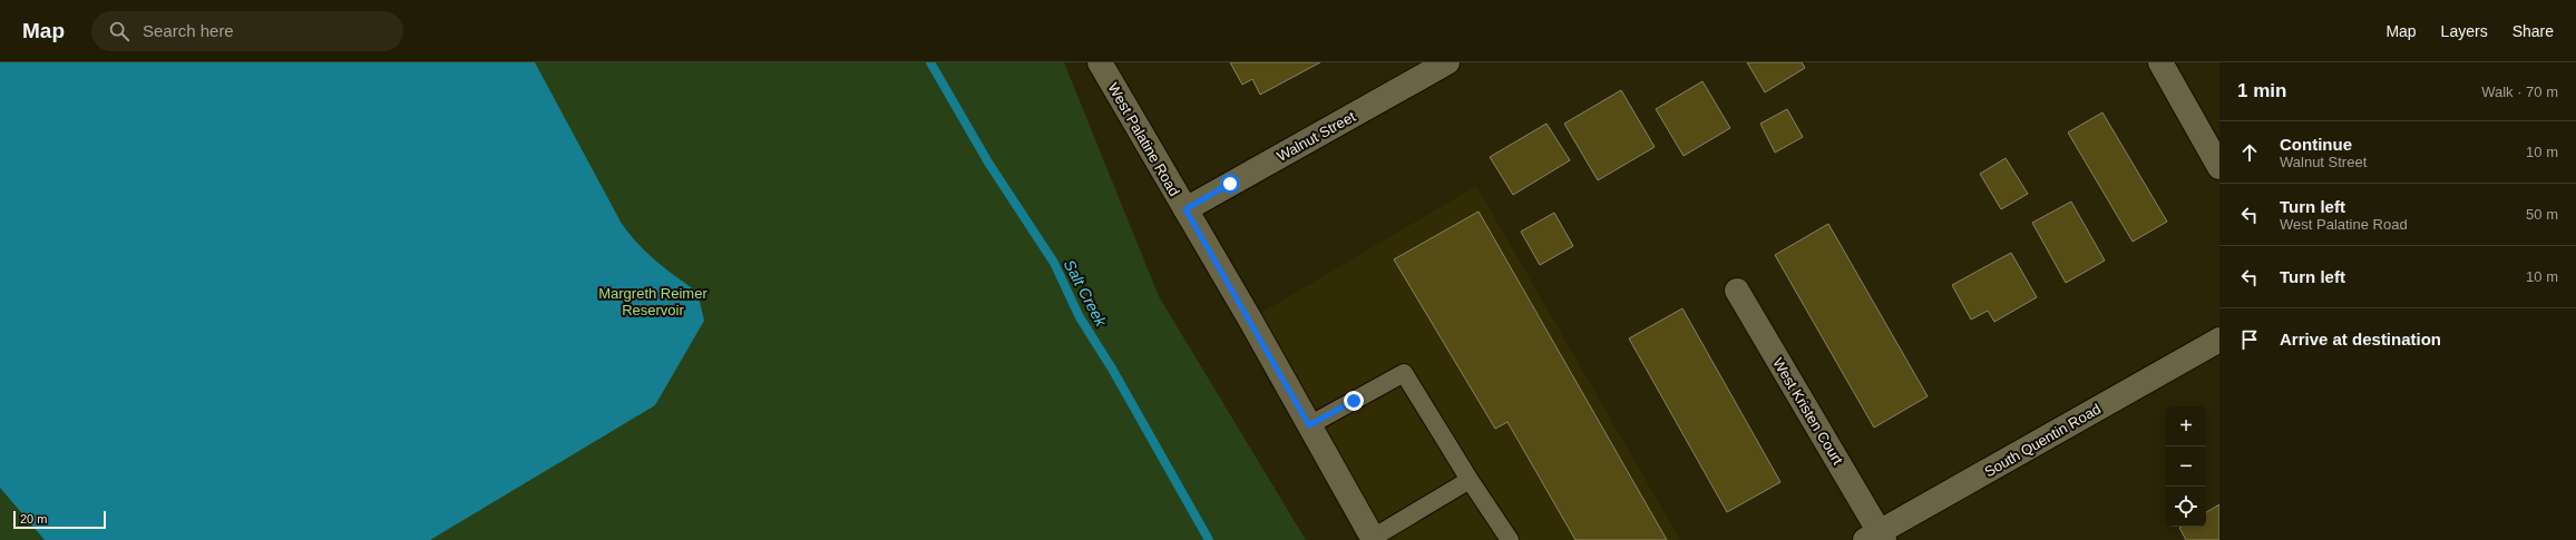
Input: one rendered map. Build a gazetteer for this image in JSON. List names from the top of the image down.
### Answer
{
  "streets": {
    "main road": [
      "Walnut Street",
      "West Palatine Road",
      "West Kristen Court",
      "South Quentin Road"
    ]
  },
  "crossings": [
    ["Walnut Street", "West Palatine Road"],
    ["West Kristen Court", "South Quentin Road"]
  ],
  "water": ["Salt Creek"],
  "parks": ["Margreth Reimer Reservoir"],
  "scale_bar": "20 m",
  "page": {
    "header": "Map",
    "search": "Search here",
    "nav": ["Map", "Layers", "Share"],
    "heading": ["1 min", "Walk · 70 m"],
    "list": [
      ["Continue", "Walnut Street", "10 m"],
      ["Turn left", "West Palatine Road", "50 m"],
      ["Turn left", "10 m"],
      "Arrive at destination"
    ],
    "map_buttons": ["+", "−"],
    "scale": "20 m"
  }
}
